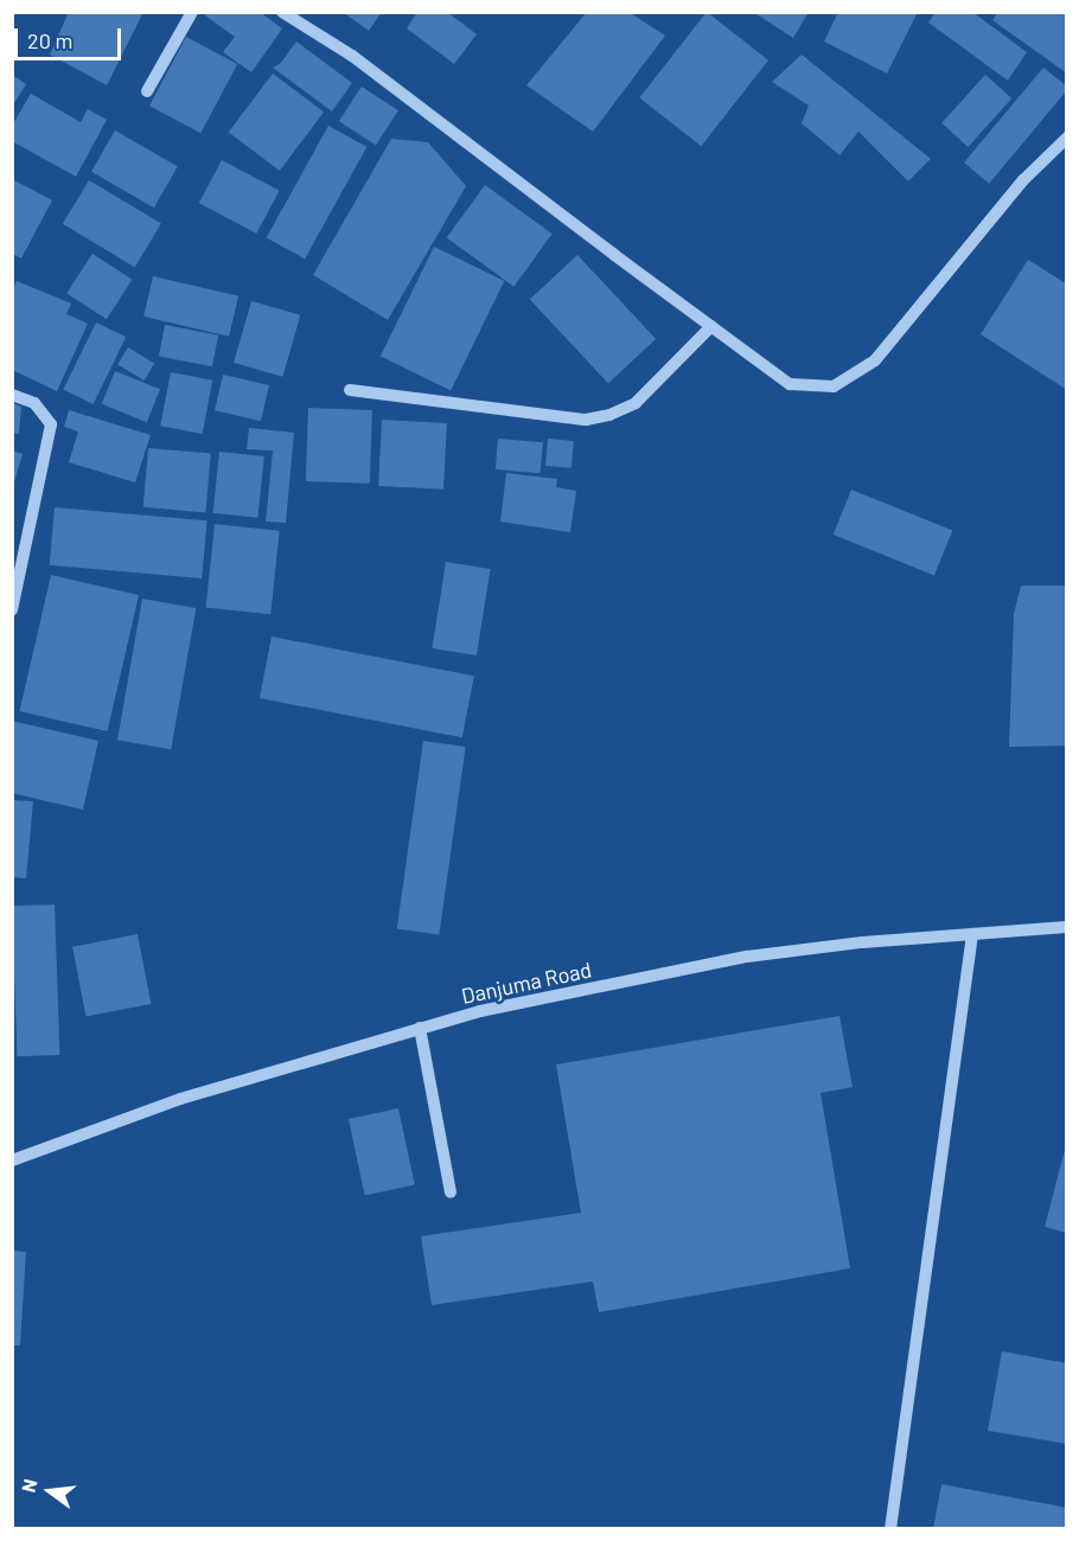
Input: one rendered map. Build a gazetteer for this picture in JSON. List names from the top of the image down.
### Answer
{
  "streets": {
    "street": ["Danjuma Road"]
  },
  "scale_bar": "20 m",
  "north": "left"
}
